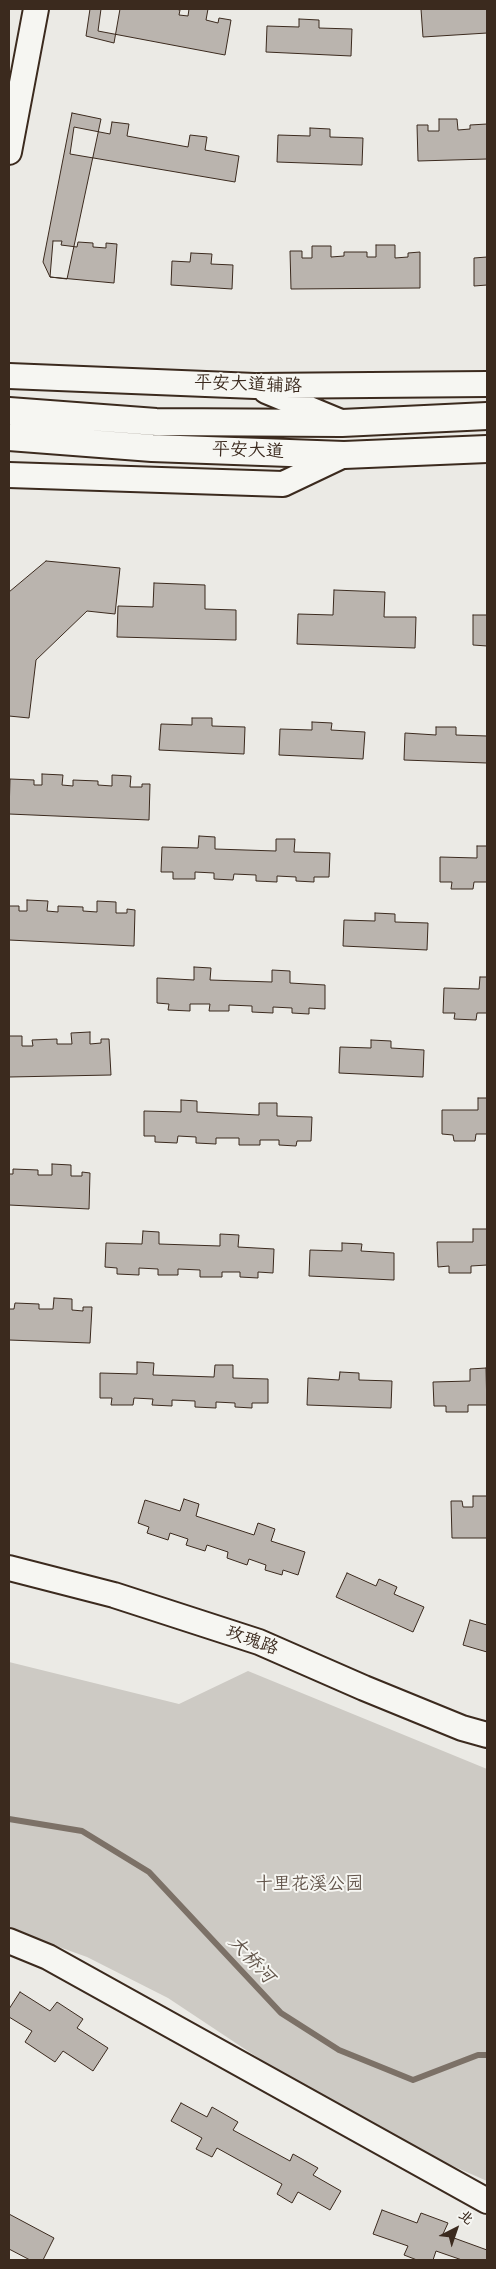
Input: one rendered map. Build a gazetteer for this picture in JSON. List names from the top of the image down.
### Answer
{
  "streets": {
    "main road": ["平安大道"],
    "street": ["平安大道辅路", "玫瑰路"]
  },
  "water": ["大桥河"],
  "parks": ["十里花溪公园"],
  "north": "top right"
}
